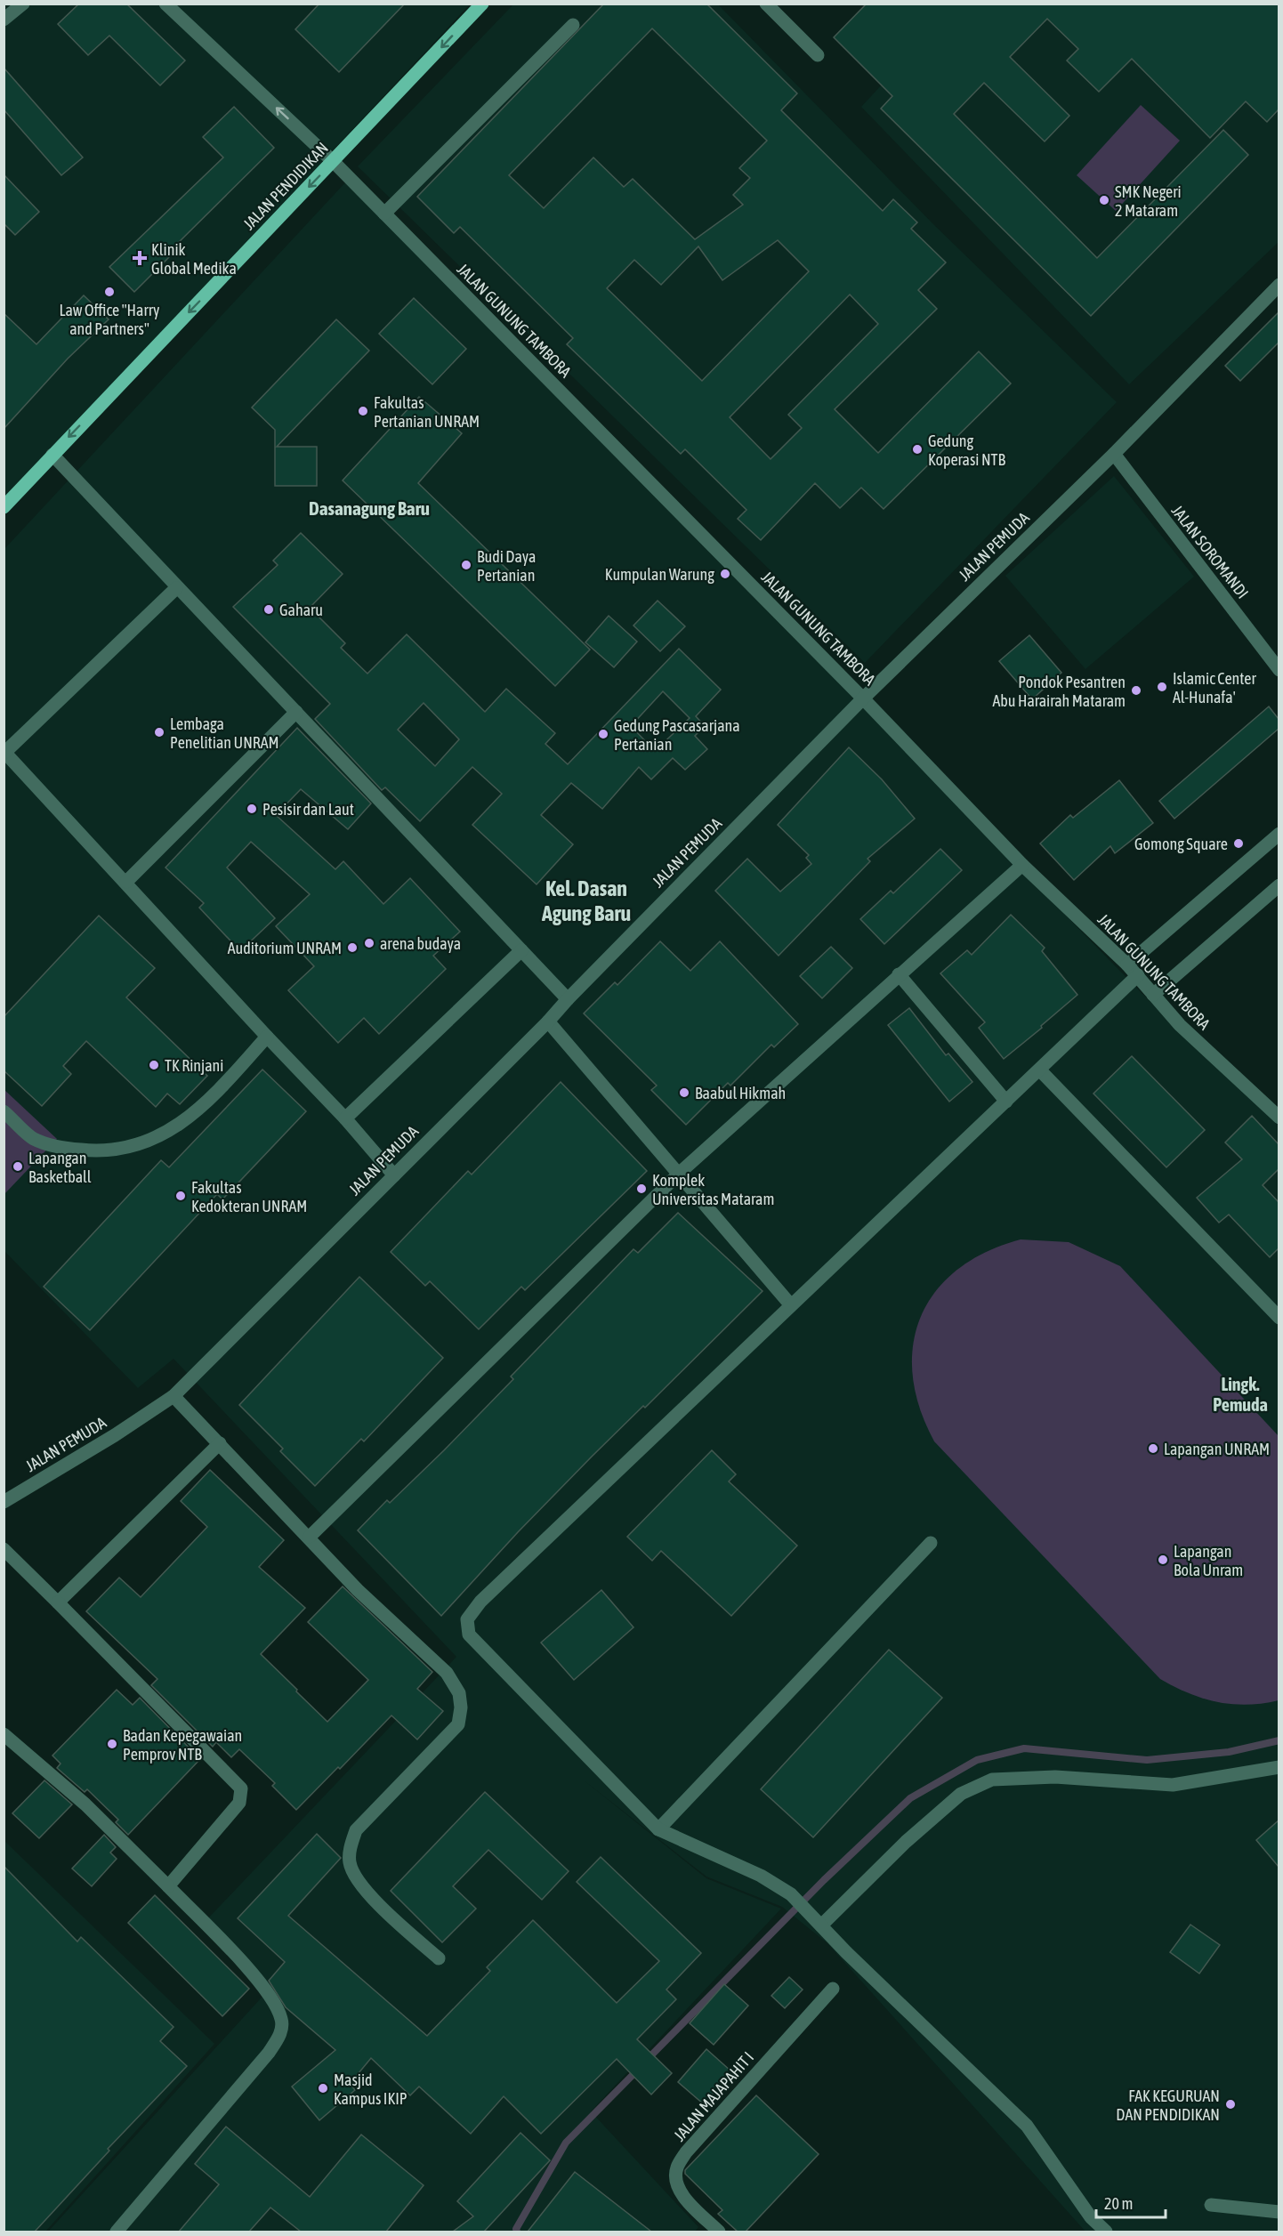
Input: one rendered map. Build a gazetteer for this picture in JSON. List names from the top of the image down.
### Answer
{
  "streets": {
    "main road": ["JALAN PENDIDIKAN"],
    "street": [
      "JALAN GUNUNG TAMBORA",
      "JALAN PEMUDA",
      "JALAN SOROMANDI",
      "JALAN MAJAPAHIT I"
    ]
  },
  "crossings": [
    ["JALAN PENDIDIKAN", "JALAN GUNUNG TAMBORA"],
    ["JALAN GUNUNG TAMBORA", "JALAN PEMUDA"],
    ["JALAN PEMUDA", "JALAN SOROMANDI"]
  ],
  "one_way": ["JALAN PENDIDIKAN"],
  "districts": ["Dasanagung Baru", "Kel. Dasan Agung Baru", "Lingk. Pemuda"],
  "places": {
    "other": [
      "SMK Negeri 2 Mataram",
      "Law Office \"Harry and Partners\"",
      "Fakultas Pertanian UNRAM",
      "Gedung Koperasi NTB",
      "Budi Daya Pertanian",
      "Kumpulan Warung",
      "Gaharu",
      "Islamic Center Al-Hunafa'",
      "Pondok Pesantren Abu Harairah Mataram",
      "Lembaga Penelitian UNRAM",
      "Gedung Pascasarjana Pertanian",
      "Pesisir dan Laut",
      "Gomong Square",
      "arena budaya",
      "Auditorium UNRAM",
      "TK Rinjani",
      "Baabul Hikmah",
      "Lapangan Basketball",
      "Komplek Universitas Mataram",
      "Fakultas Kedokteran UNRAM",
      "Lapangan UNRAM",
      "Lapangan Bola Unram",
      "Badan Kepegawaian Pemprov NTB",
      "Masjid Kampus IKIP",
      "FAK KEGURUAN DAN PENDIDIKAN"
    ],
    "health": ["Klinik Global Medika"]
  },
  "scale_bar": "20 m"
}
